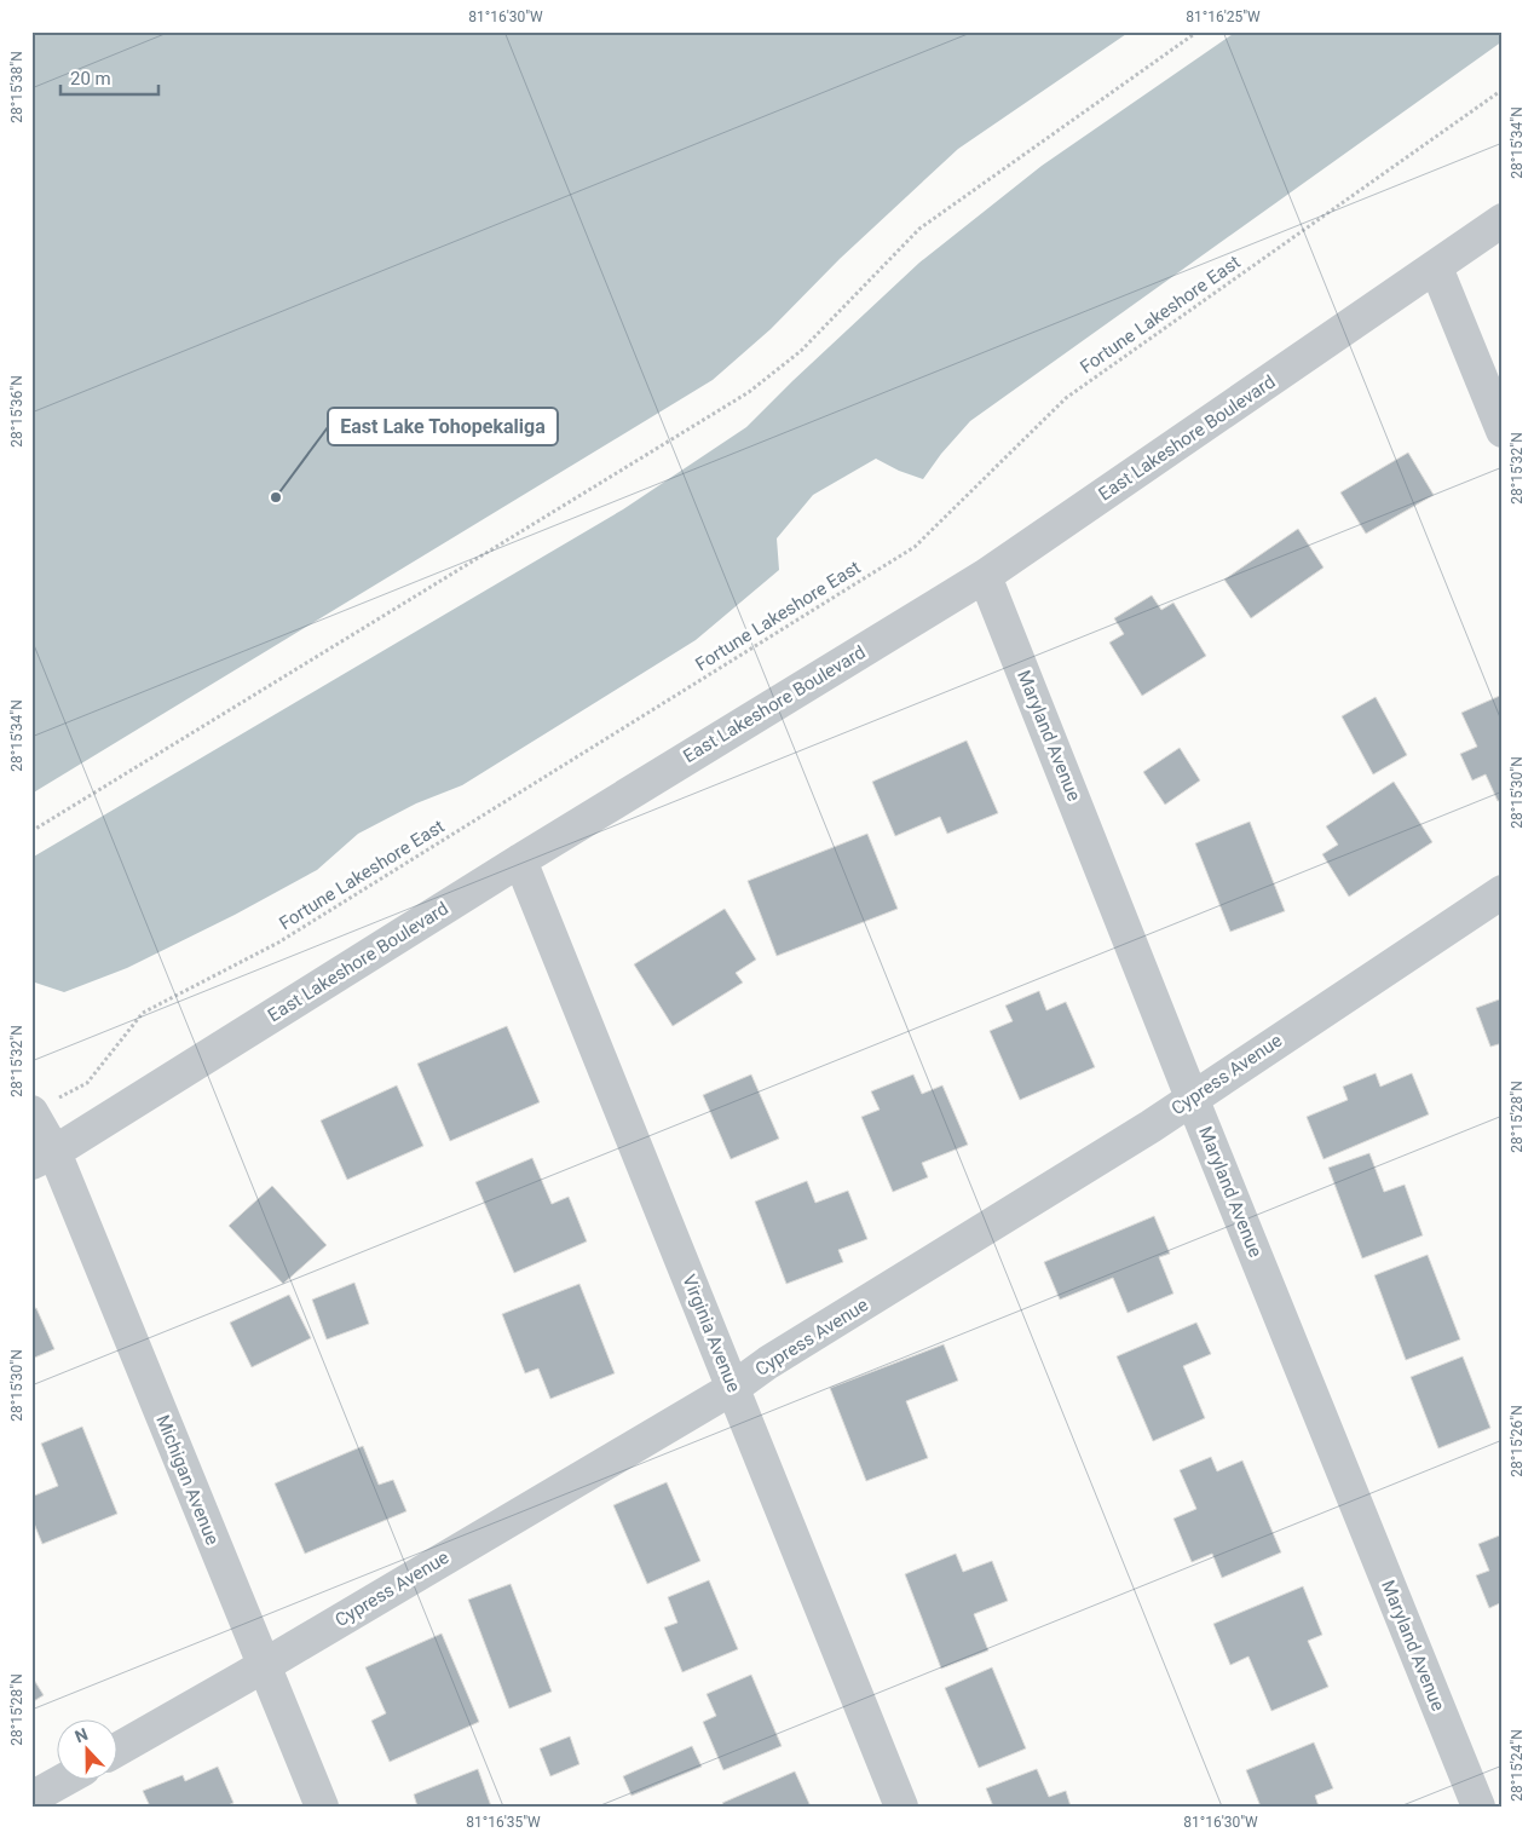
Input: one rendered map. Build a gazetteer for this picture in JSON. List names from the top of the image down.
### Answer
{
  "streets": {
    "street": [
      "East Lakeshore Boulevard",
      "Maryland Avenue",
      "Cypress Avenue",
      "Virginia Avenue",
      "Michigan Avenue"
    ],
    "path": ["Fortune Lakeshore East"]
  },
  "crossings": [
    ["Fortune Lakeshore East", "Michigan Avenue"],
    ["East Lakeshore Boulevard", "Maryland Avenue"],
    ["East Lakeshore Boulevard", "Virginia Avenue"],
    ["East Lakeshore Boulevard", "Michigan Avenue"],
    ["Maryland Avenue", "Cypress Avenue"],
    ["Cypress Avenue", "Virginia Avenue"],
    ["Cypress Avenue", "Michigan Avenue"]
  ],
  "places": ["East Lake Tohopekaliga"],
  "scale_bar": "20 m",
  "north": "top",
  "coordinates": [
    "81°16'30\"W",
    "81°16'25\"W",
    "28°15'38\"N",
    "28°15'34\"N",
    "28°15'36\"N",
    "28°15'32\"N",
    "28°15'30\"N",
    "28°15'28\"N",
    "28°15'26\"N",
    "28°15'24\"N",
    "81°16'35\"W"
  ]
}
